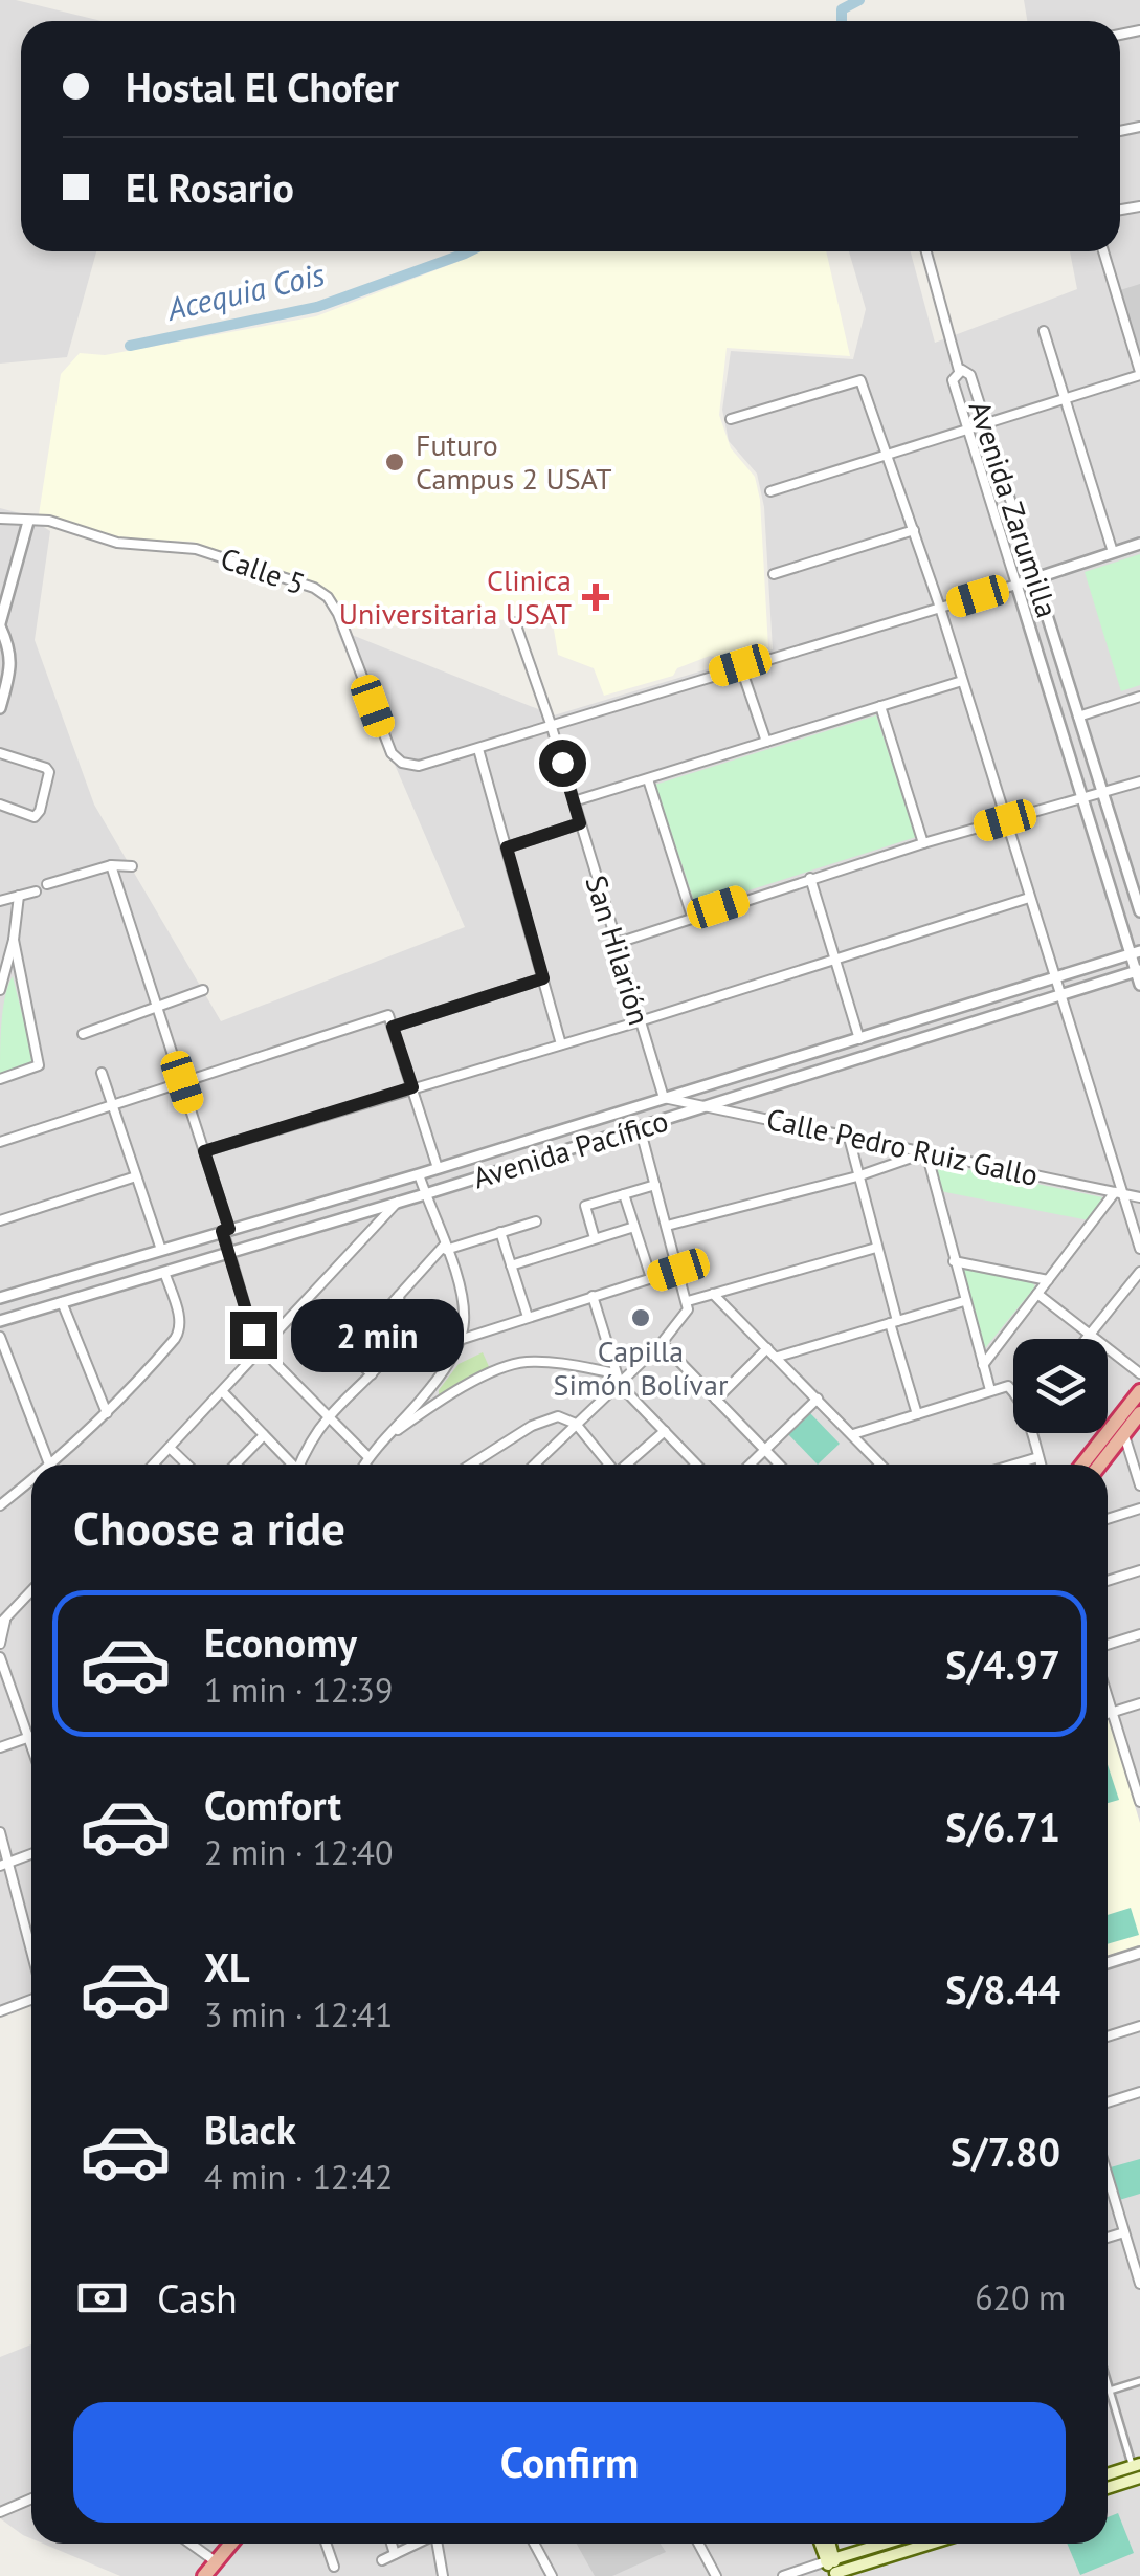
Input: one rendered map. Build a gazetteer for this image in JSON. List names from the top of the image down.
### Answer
{
  "streets": {
    "street": [
      "Avenida Zarumilla",
      "Calle 5",
      "San Hilarión",
      "Calle Pedro Ruiz Gallo",
      "Avenida Pacífico"
    ]
  },
  "crossings": [
    ["Avenida Zarumilla", "Calle 5"],
    ["Avenida Zarumilla", "Avenida Pacífico"],
    ["Calle 5", "San Hilarión"],
    ["San Hilarión", "Calle Pedro Ruiz Gallo"],
    ["San Hilarión", "Avenida Pacífico"],
    ["Calle Pedro Ruiz Gallo", "Avenida Pacífico"]
  ],
  "water": ["Acequia Cois"],
  "places": {
    "other": ["Futuro Campus 2 USAT", "Capilla Simón Bolívar"],
    "health": ["Clinica Universitaria USAT"]
  },
  "page": {
    "banner": ["Hostal El Chofer", "El Rosario"],
    "bubble": "2 min",
    "heading": "Choose a ride",
    "list": [
      {
        "name": "Economy",
        "note": "1 min · 12:39",
        "value": "S/4.97"
      },
      {
        "name": "Comfort",
        "note": "2 min · 12:40",
        "value": "S/6.71"
      },
      {
        "name": "XL",
        "note": "3 min · 12:41",
        "value": "S/8.44"
      },
      {
        "name": "Black",
        "note": "4 min · 12:42",
        "value": "S/7.80"
      }
    ],
    "pay": ["Cash", "620 m"],
    "buttons": "Confirm"
  }
}
